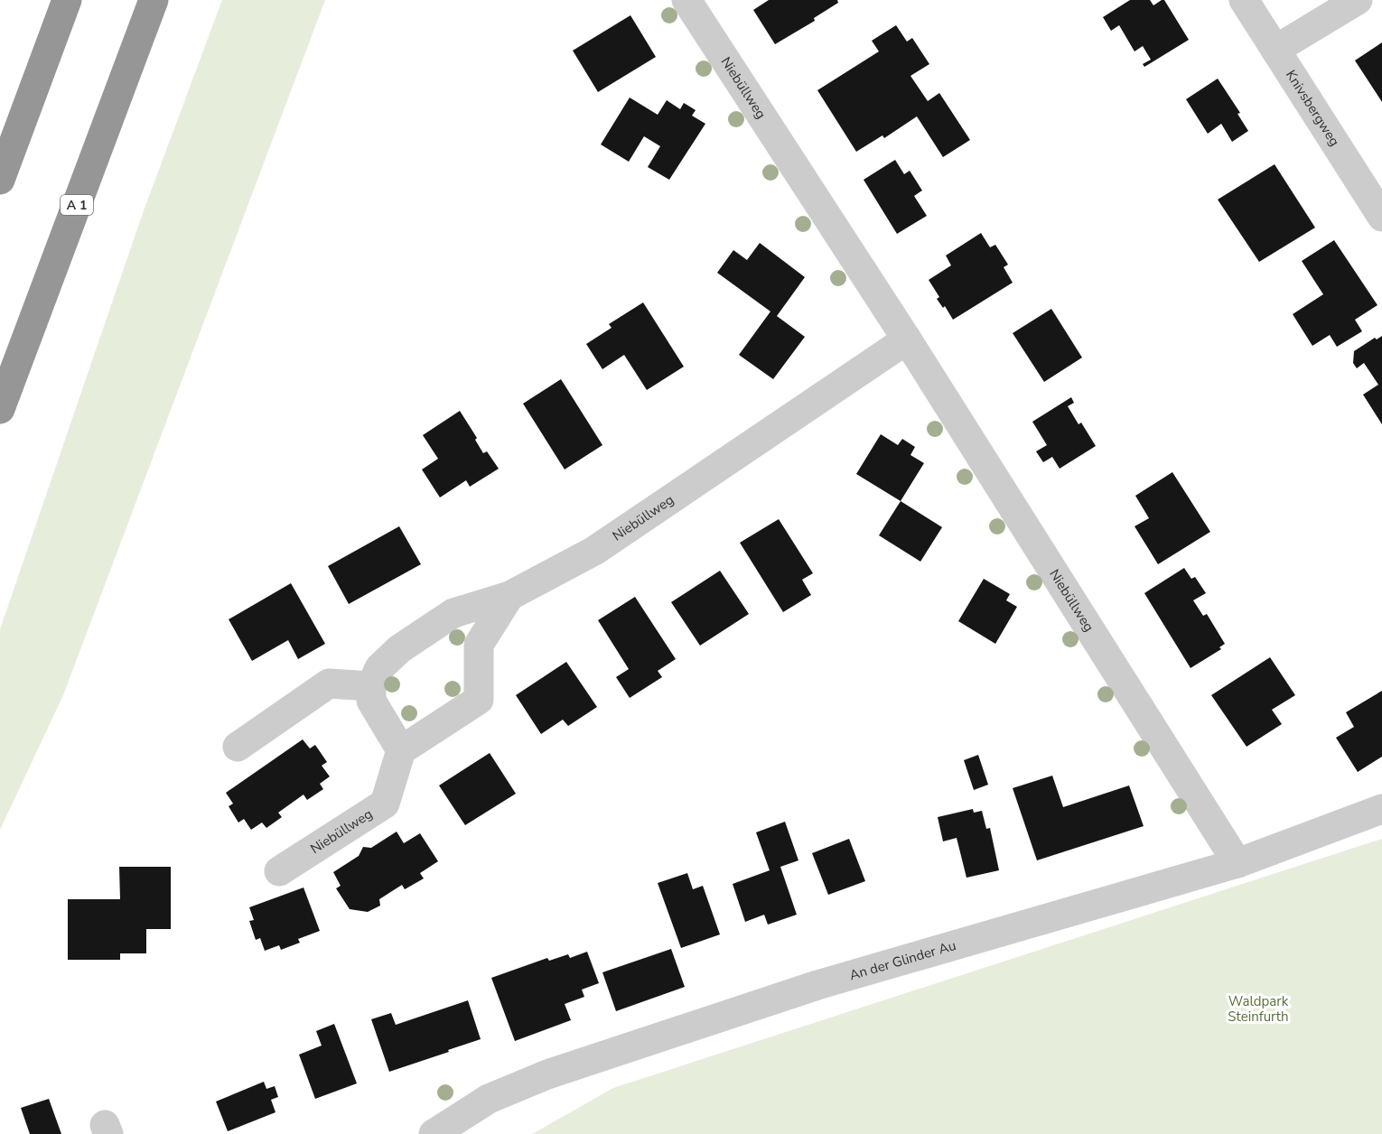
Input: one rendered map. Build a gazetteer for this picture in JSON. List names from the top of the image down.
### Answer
{
  "streets": {
    "highway": ["A 1"],
    "street": ["Niebüllweg", "Knivsbergweg", "An der Glinder Au"]
  },
  "crossings": [
    ["Niebüllweg", "An der Glinder Au"]
  ],
  "parks": ["Waldpark Steinfurth"]
}
